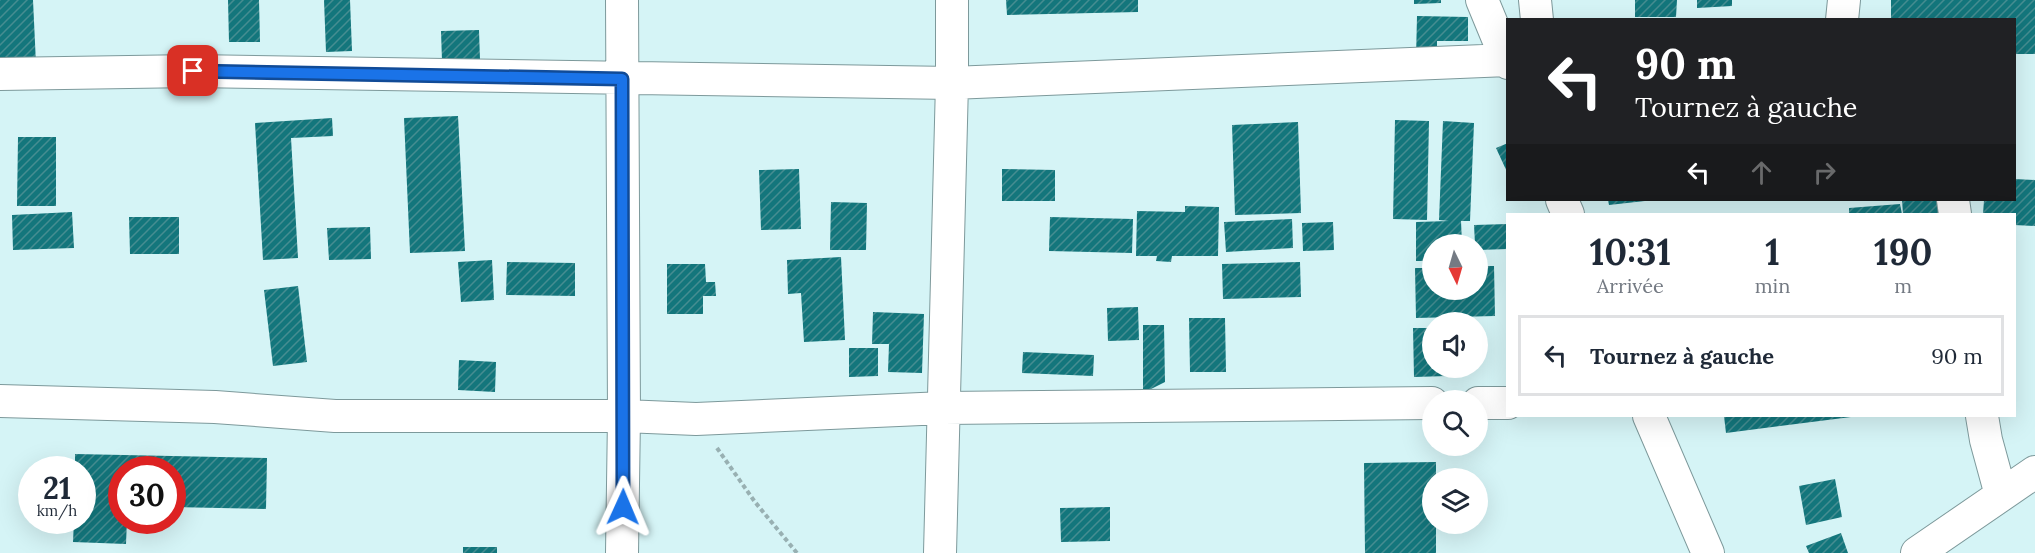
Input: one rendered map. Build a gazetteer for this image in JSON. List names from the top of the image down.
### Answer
{
  "north": "bottom",
  "page": {
    "turn": ["90 m", "Tournez à gauche"],
    "eta": [
      "10:31",
      "Arrivée",
      "1",
      "min",
      "190",
      "m"
    ],
    "list": [
      {
        "name": "Tournez à gauche",
        "value": "90 m"
      }
    ],
    "speed": "21 km/h",
    "limit": "30"
  }
}
